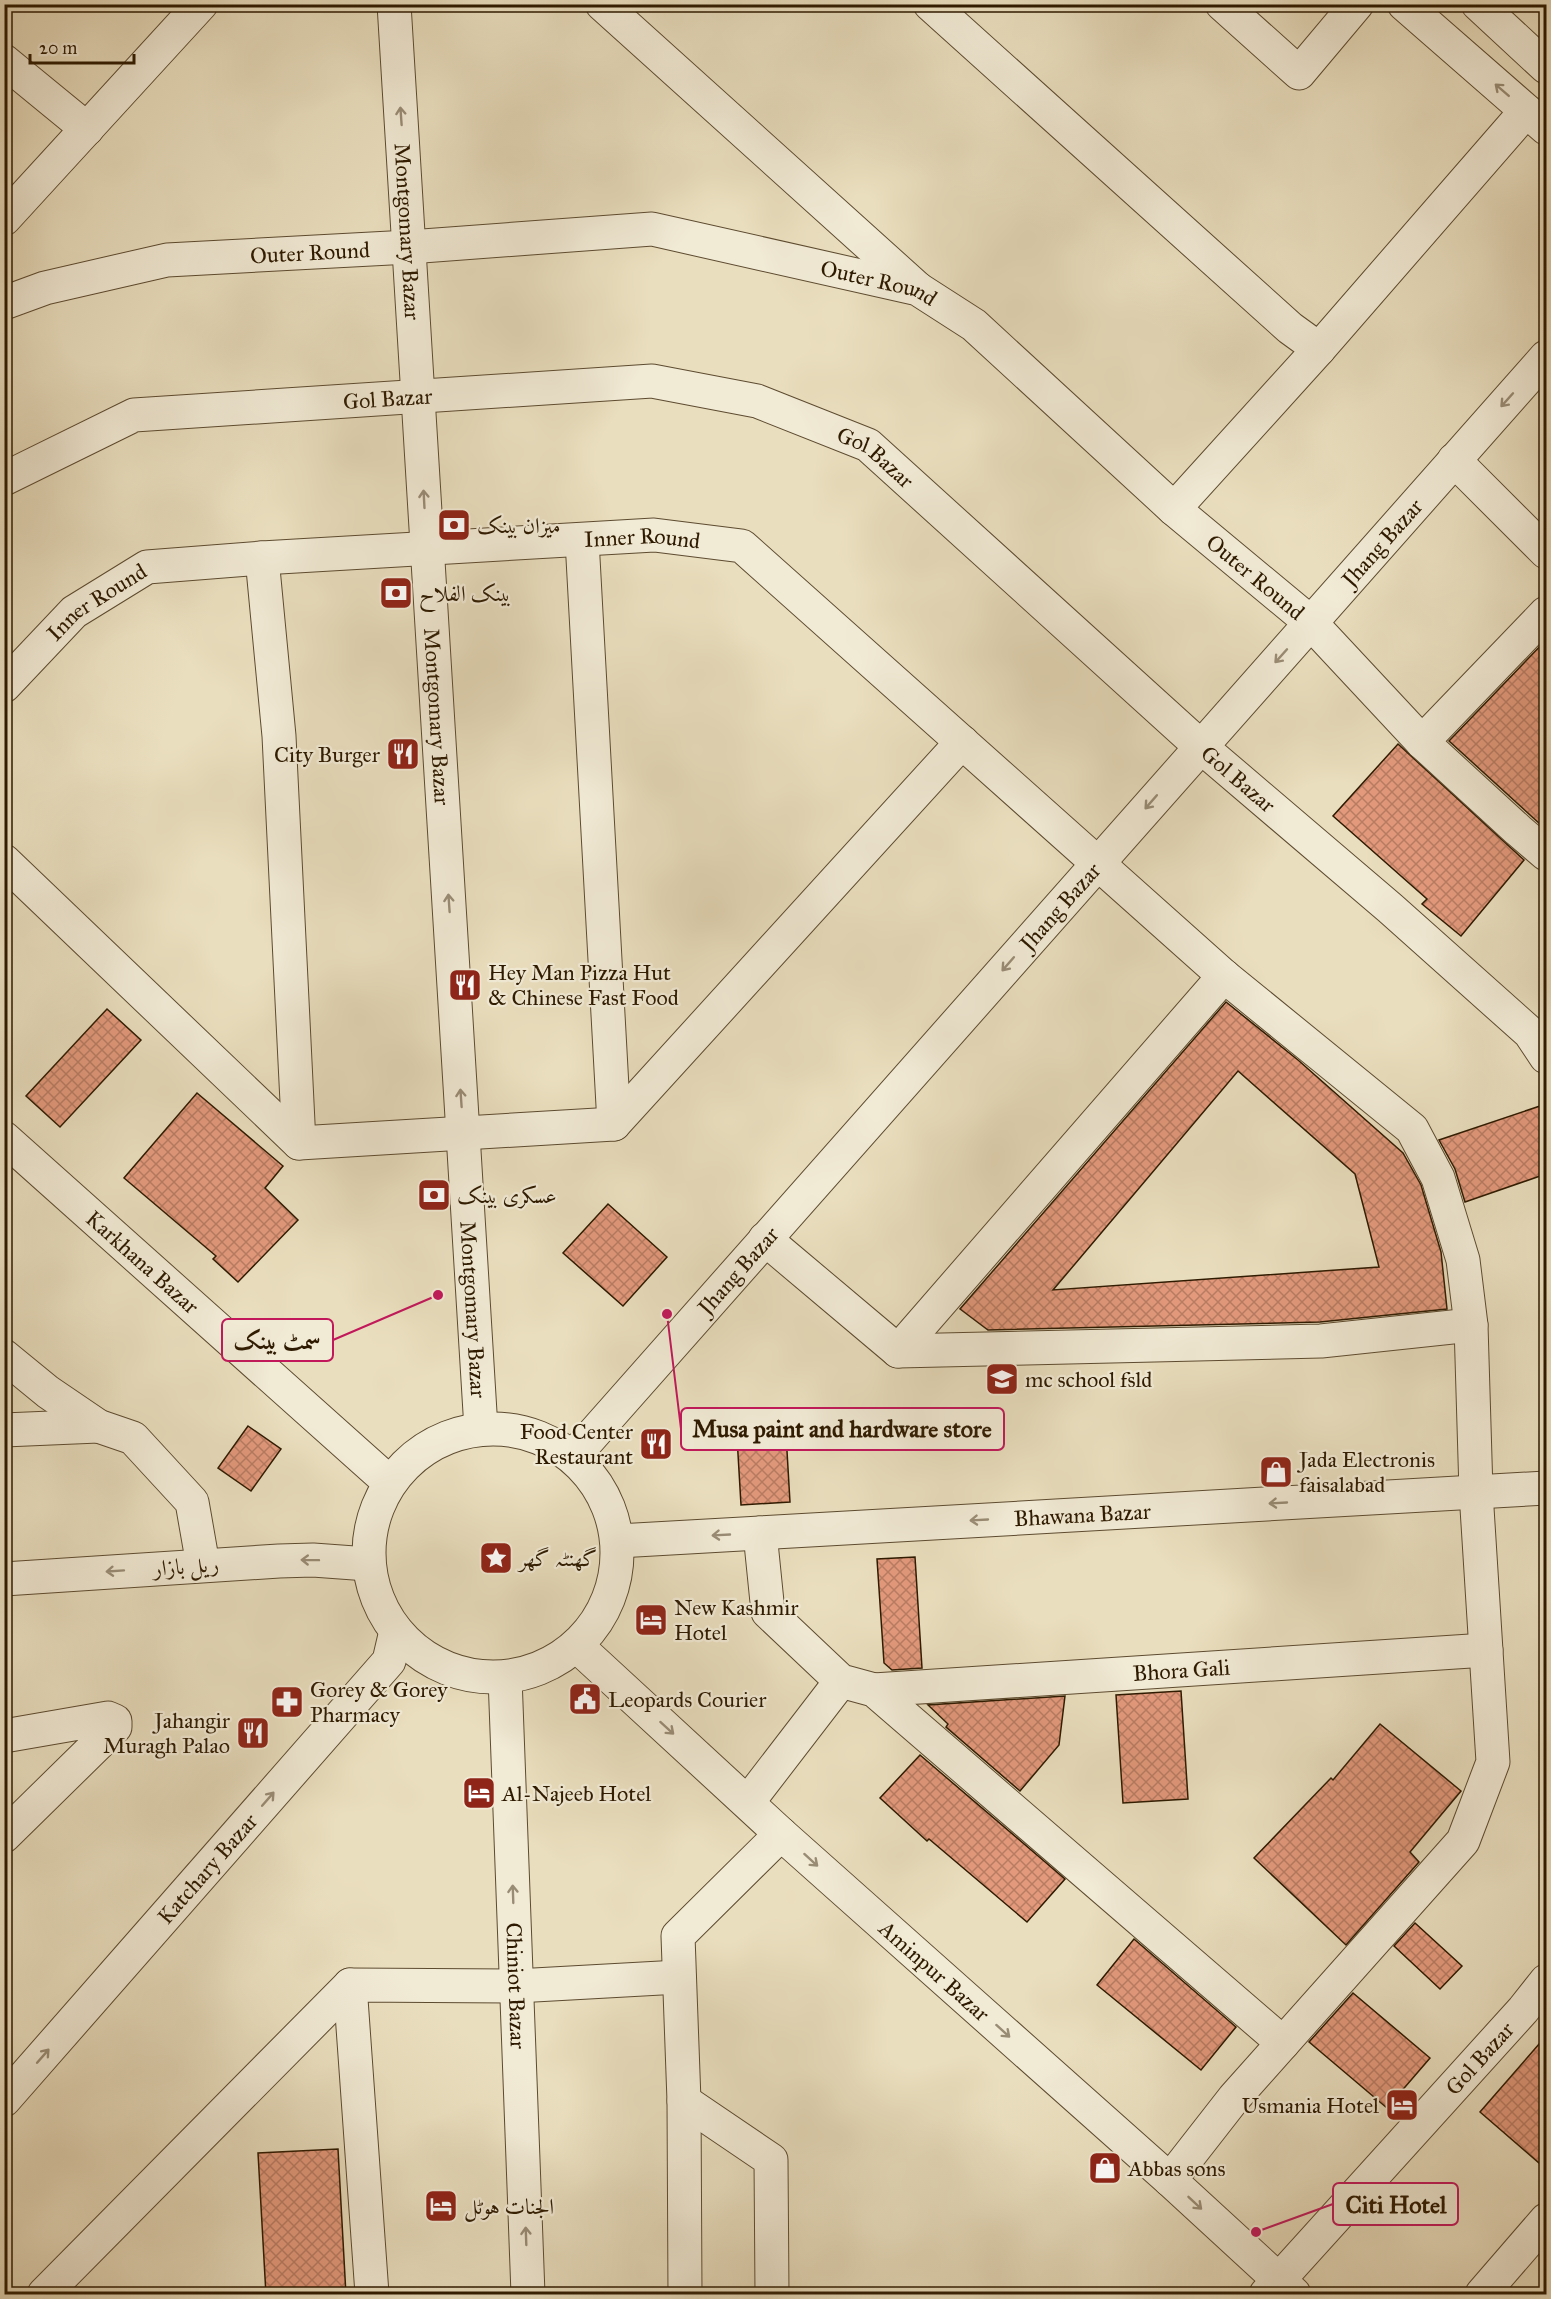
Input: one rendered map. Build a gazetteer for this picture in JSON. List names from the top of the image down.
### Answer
{
  "streets": {
    "street": [
      "Montgomary Bazar",
      "Outer Round",
      "Gol Bazar",
      "Inner Round",
      "Jhang Bazar",
      "Karkhana Bazar",
      "Bhawana Bazar",
      "ریل بازار",
      "Bhora Gali",
      "Katchary Bazar",
      "Aminpur Bazar",
      "Chiniot Bazar"
    ]
  },
  "crossings": [
    ["Montgomary Bazar", "Outer Round"],
    ["Montgomary Bazar", "Gol Bazar"],
    ["Montgomary Bazar", "Inner Round"],
    ["Outer Round", "Jhang Bazar"],
    ["Gol Bazar", "Jhang Bazar"],
    ["Gol Bazar", "Aminpur Bazar"],
    ["Inner Round", "Jhang Bazar"],
    ["Inner Round", "Bhawana Bazar"],
    ["Inner Round", "Bhora Gali"],
    ["Inner Round", "Aminpur Bazar"]
  ],
  "one_way": ["ریل بازار"],
  "places": {
    "bank": ["میزان بینک", "بینک الفلاح", "عسکری بینک"],
    "restaurant": [
      "City Burger",
      "Hey Man Pizza Hut & Chinese Fast Food",
      "Food Center Restaurant",
      "Jahangir Muragh Palao"
    ],
    "other": ["سمٹ بینک", "Musa paint and hardware store", "Citi Hotel"],
    "school or university": ["mc school fsld"],
    "shop": ["Jada Electronis faisalabad", "Abbas sons"],
    "place": ["گھنٹہ گھر"],
    "hotel": [
      "New Kashmir Hotel",
      "Al-Najeeb Hotel",
      "Usmania Hotel",
      "الجنات ہوٹل"
    ],
    "public building": ["Leopards Courier"],
    "pharmacy": ["Gorey & Gorey Pharmacy"]
  },
  "scale_bar": "20 m"
}
